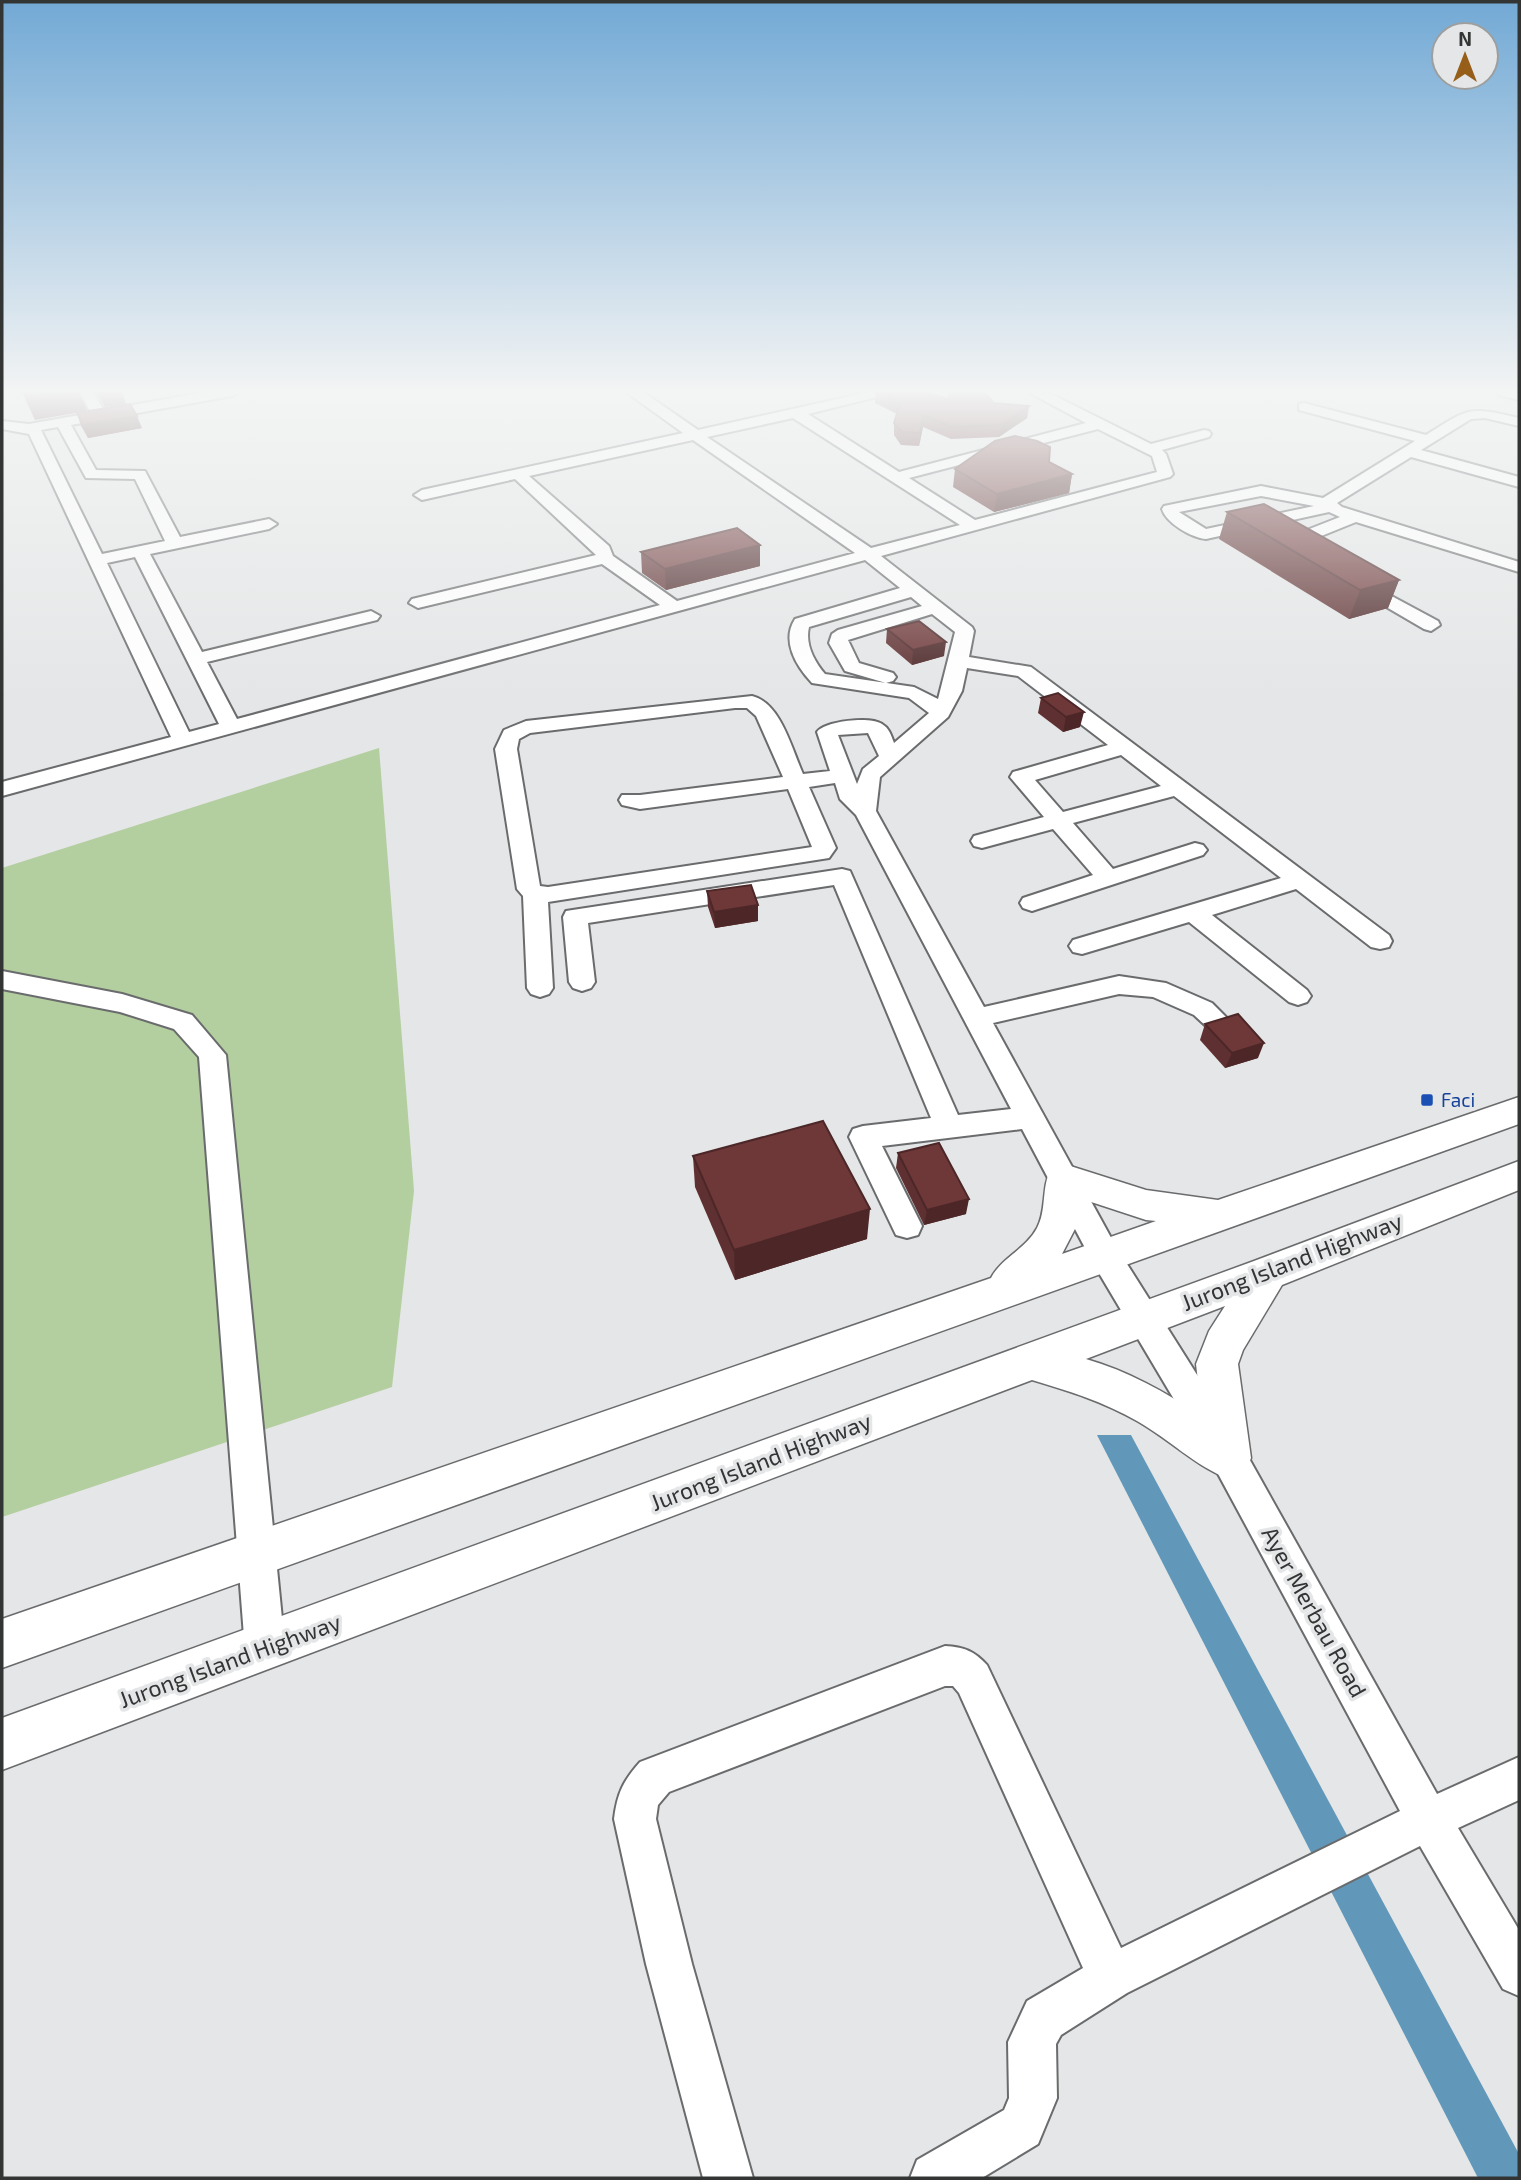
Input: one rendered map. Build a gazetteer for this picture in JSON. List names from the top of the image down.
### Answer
{
  "streets": {
    "main road": ["Jurong Island Highway"],
    "street": ["Ayer Merbau Road"]
  },
  "crossings": [
    ["Jurong Island Highway", "Ayer Merbau Road"]
  ],
  "places": {
    "transit": ["Faci"]
  },
  "north": "top"
}
